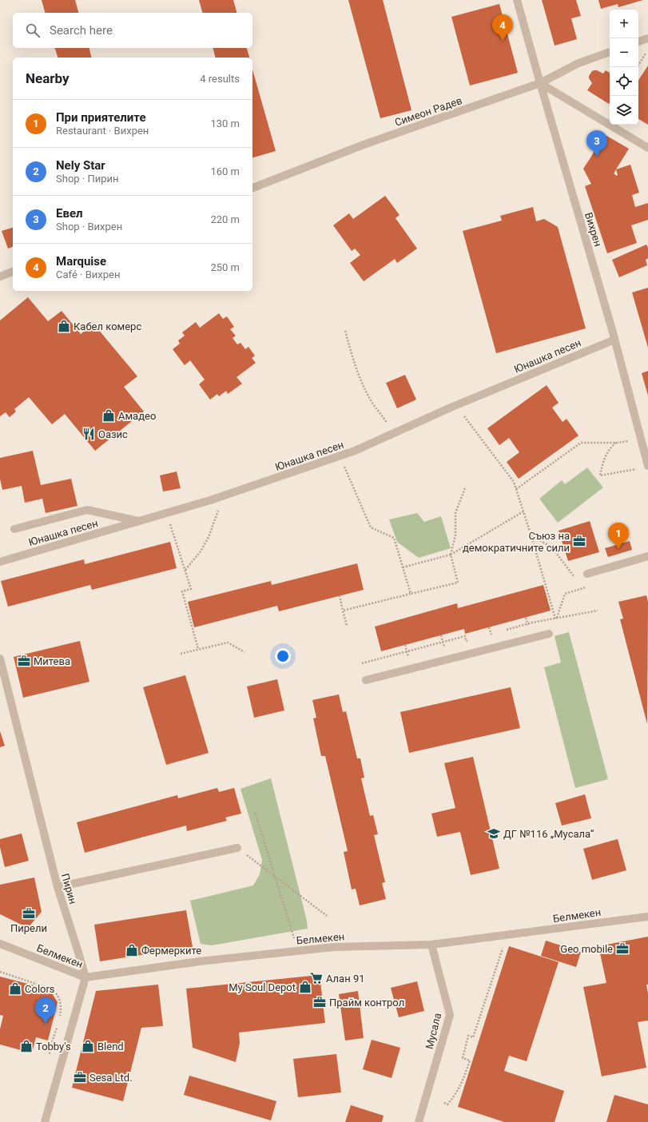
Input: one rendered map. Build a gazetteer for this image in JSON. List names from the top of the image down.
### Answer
{
  "streets": {
    "street": [
      "Симеон Радев",
      "Вихрен",
      "Юнашка песен",
      "Пирин",
      "Белмекен",
      "Мусала"
    ]
  },
  "crossings": [
    ["Симеон Радев", "Вихрен"],
    ["Вихрен", "Юнашка песен"],
    ["Пирин", "Белмекен"],
    ["Белмекен", "Мусала"]
  ],
  "places": {
    "shop": [
      "Кабел комерс",
      "Амадео",
      "Фермерките",
      "My Soul Depot",
      "Colors",
      "Tobby's",
      "Blend"
    ],
    "restaurant": ["Оазис"],
    "office": [
      "Съюз на демократичните сили",
      "Митева",
      "Пирели",
      "Geo mobile",
      "Прайм контрол",
      "Sesa Ltd."
    ],
    "school or university": ["ДГ №116 „Мусала“"],
    "supermarket": ["Алан 91"]
  },
  "page": {
    "map_buttons": ["+", "−"],
    "search": "Search here",
    "pins": [
      "4",
      "3",
      "1",
      "2"
    ],
    "heading": ["Nearby", "4 results"],
    "list": [
      {
        "mark": "1",
        "name": "При приятелите",
        "note": "Restaurant · Вихрен",
        "value": "130 m"
      },
      {
        "mark": "2",
        "name": "Nely Star",
        "note": "Shop · Пирин",
        "value": "160 m"
      },
      {
        "mark": "3",
        "name": "Евел",
        "note": "Shop · Вихрен",
        "value": "220 m"
      },
      {
        "mark": "4",
        "name": "Marquise",
        "note": "Café · Вихрен",
        "value": "250 m"
      }
    ]
  }
}
